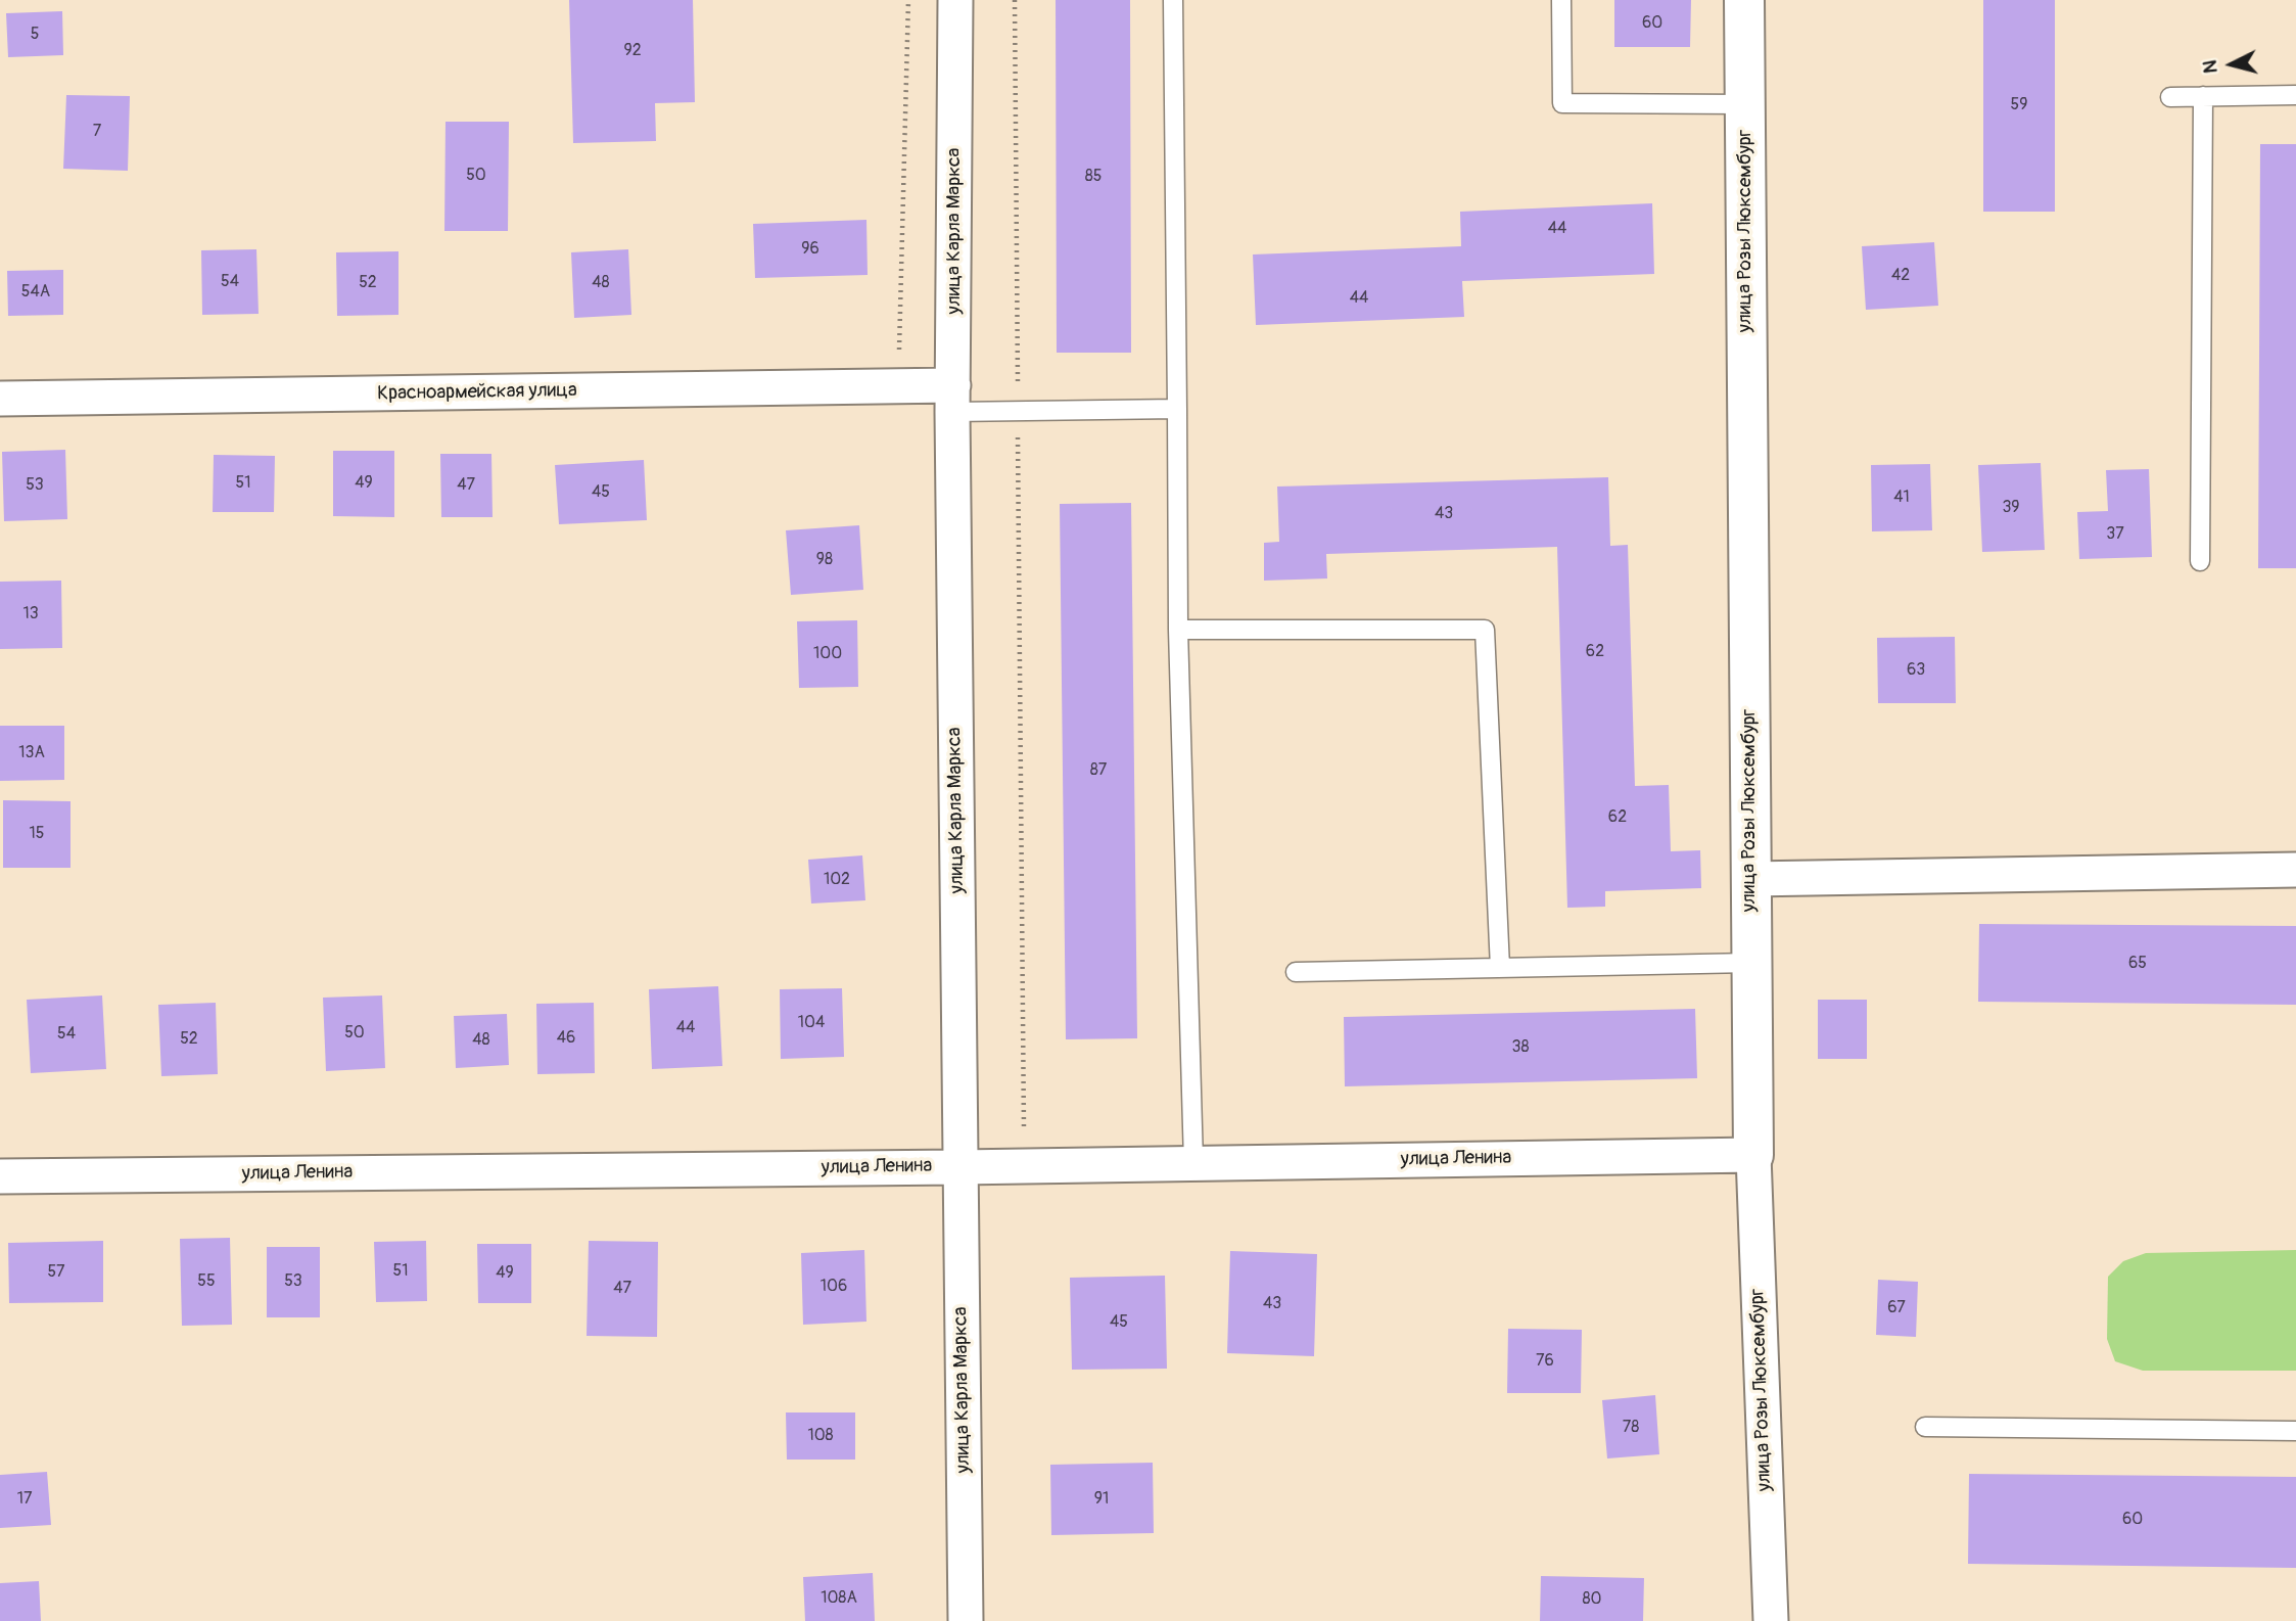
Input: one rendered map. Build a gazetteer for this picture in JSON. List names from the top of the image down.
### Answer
{
  "streets": {
    "street": [
      "улица Карла Маркса",
      "улица Розы Люксембург",
      "Красноармейская улица",
      "улица Ленина"
    ]
  },
  "crossings": [
    ["улица Карла Маркса", "Красноармейская улица"],
    ["улица Карла Маркса", "улица Ленина"],
    ["улица Розы Люксембург", "улица Ленина"]
  ],
  "house_numbers": [
    "60",
    "5",
    "92",
    "59",
    "7",
    "50",
    "85",
    "44",
    "96",
    "42",
    "54",
    "52",
    "48",
    "54А",
    "44",
    "51",
    "49",
    "53",
    "47",
    "45",
    "41",
    "39",
    "43",
    "37",
    "98",
    "13",
    "62",
    "100",
    "63",
    "13А",
    "87",
    "62",
    "15",
    "102",
    "65",
    "104",
    "44",
    "50",
    "54",
    "46",
    "52",
    "48",
    "38",
    "51",
    "57",
    "49",
    "55",
    "53",
    "106",
    "47",
    "43",
    "67",
    "45",
    "76",
    "78",
    "108",
    "17",
    "91",
    "60",
    "108А",
    "80"
  ],
  "north": "left"
}
